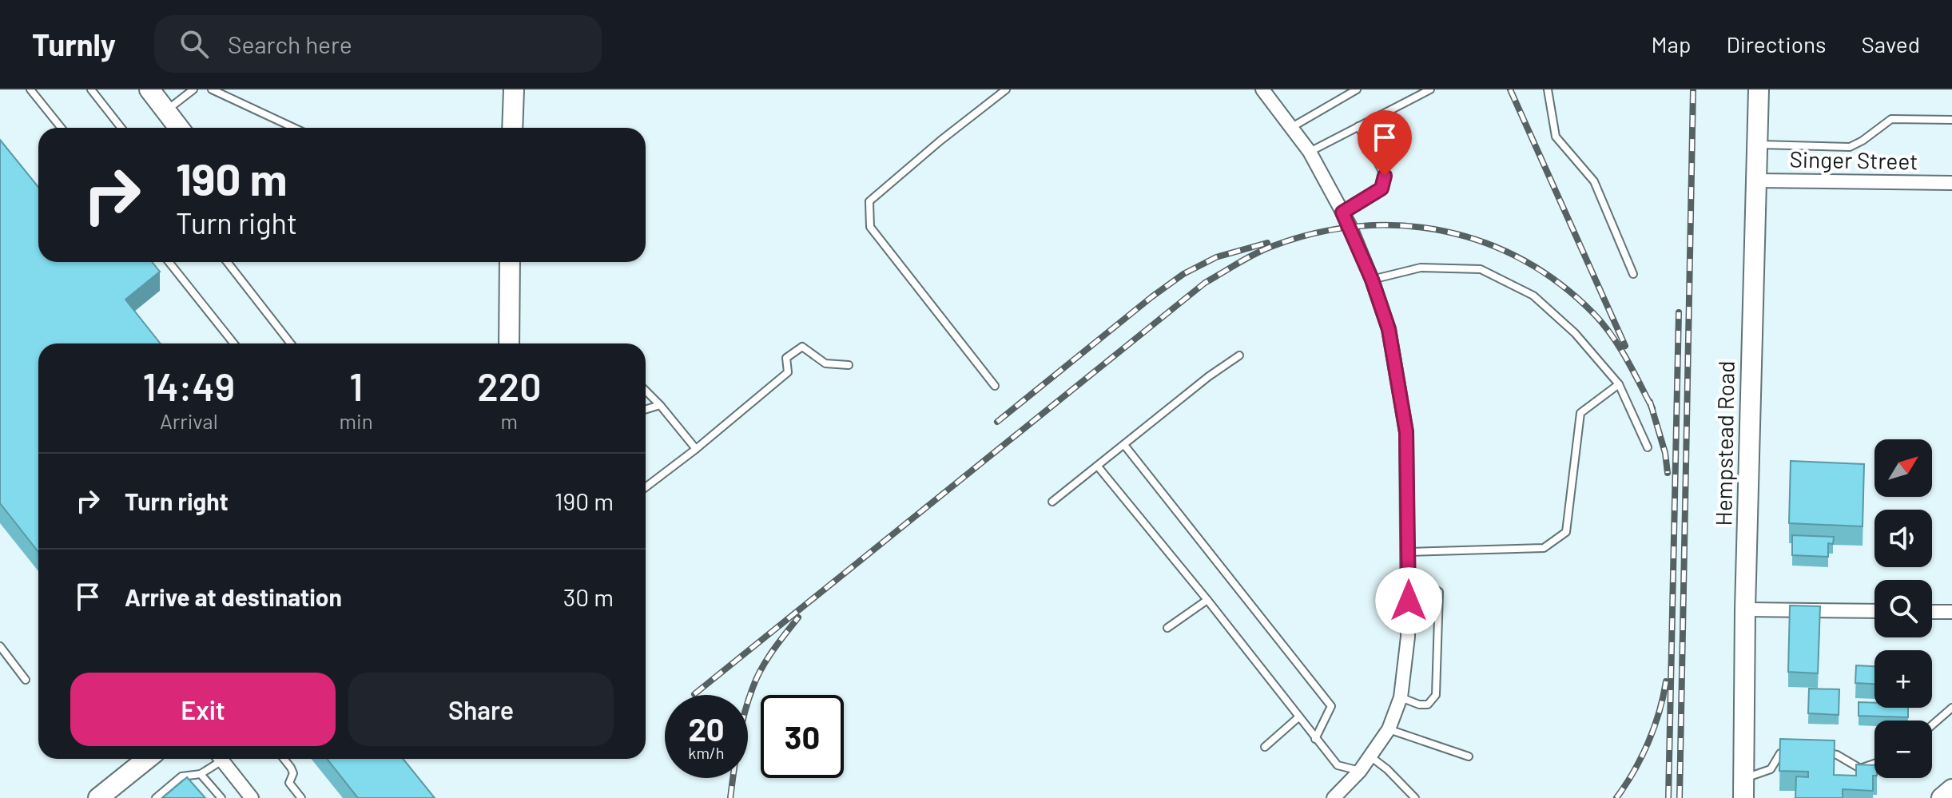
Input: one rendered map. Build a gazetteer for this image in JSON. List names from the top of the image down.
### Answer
{
  "streets": {
    "main road": ["Hempstead Road"],
    "street": ["Singer Street"]
  },
  "crossings": [
    ["Singer Street", "Hempstead Road"]
  ],
  "north": "top right",
  "page": {
    "header": "Turnly",
    "search": "Search here",
    "nav": ["Map", "Directions", "Saved"],
    "turn": ["190 m", "Turn right"],
    "eta": [
      "14:49",
      "Arrival",
      "1",
      "min",
      "220",
      "m"
    ],
    "map_buttons": ["+", "−"],
    "list": [
      {
        "name": "Turn right",
        "value": "190 m"
      },
      {
        "name": "Arrive at destination",
        "value": "30 m"
      }
    ],
    "buttons": ["Exit", "Share"],
    "speed": "20 km/h",
    "limit": "30"
  }
}
